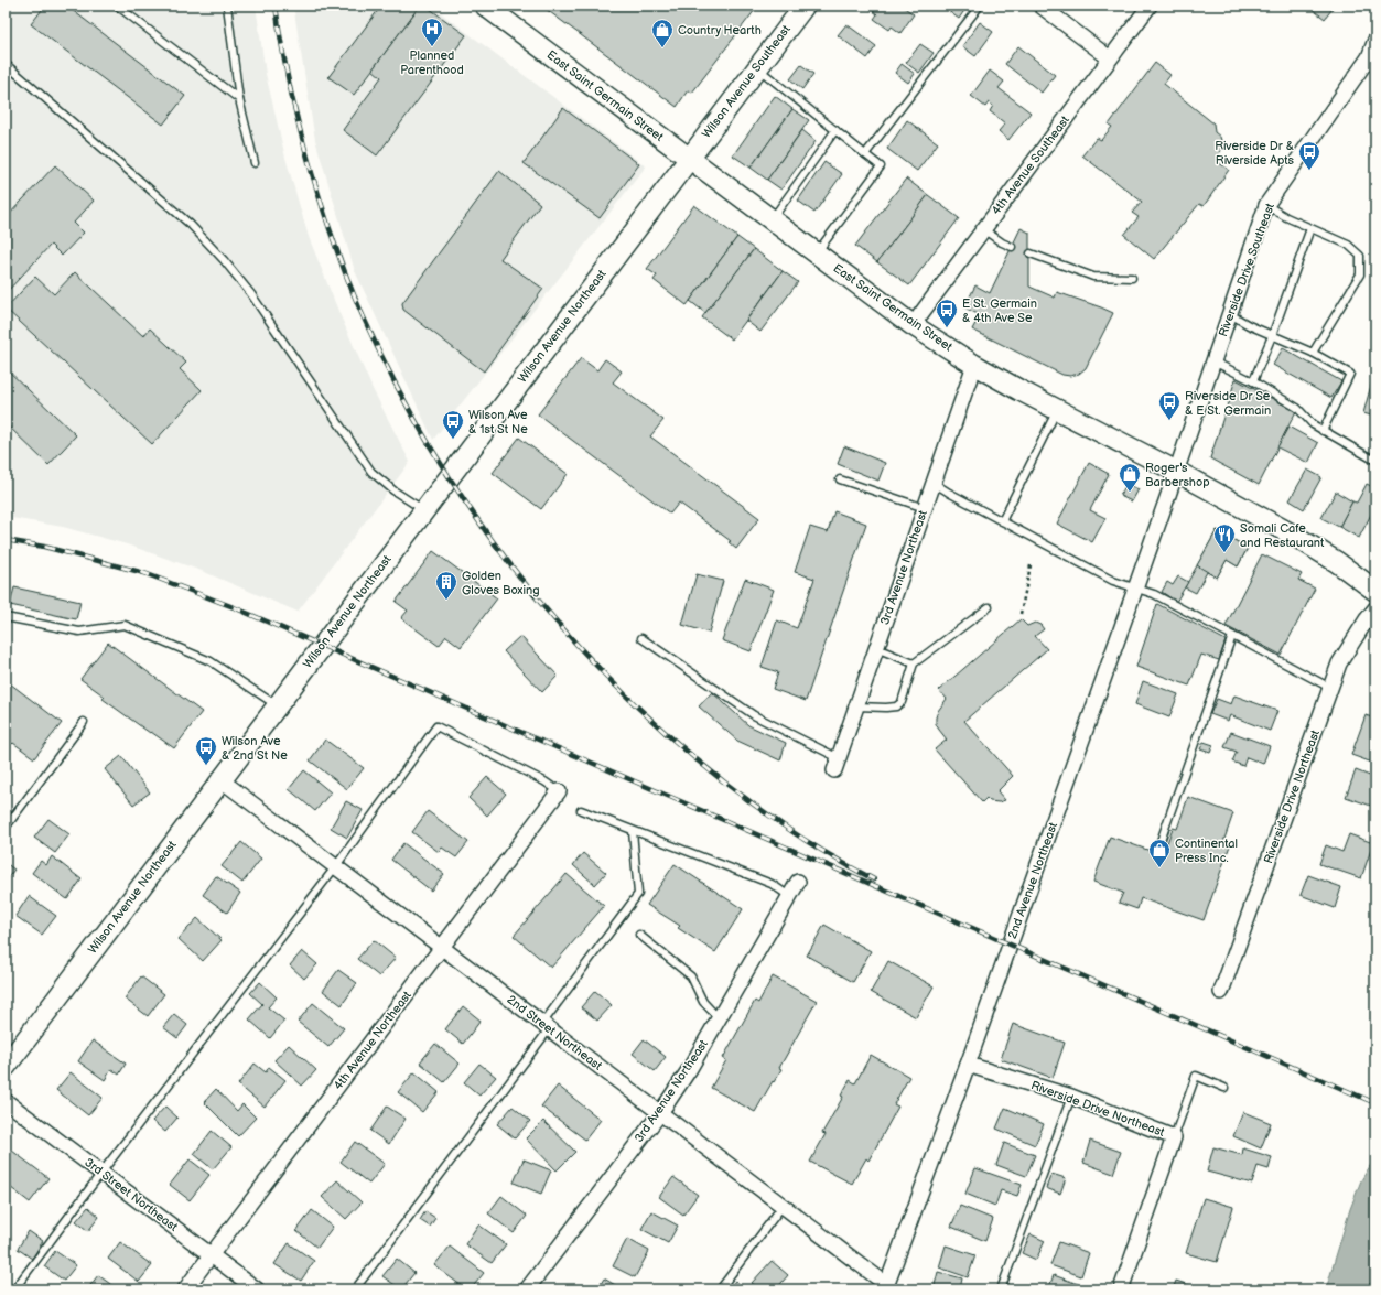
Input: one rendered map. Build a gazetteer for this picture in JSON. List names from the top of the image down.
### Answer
{
  "streets": {
    "street": [
      "Wilson Avenue Southeast",
      "East Saint Germain Street",
      "4th Avenue Southeast",
      "Riverside Drive Southeast",
      "Wilson Avenue Northeast",
      "3rd Avenue Northeast",
      "Riverside Drive Northeast",
      "2nd Avenue Northeast",
      "2nd Street Northeast",
      "4th Avenue Northeast",
      "3rd Street Northeast"
    ]
  },
  "crossings": [
    ["Wilson Avenue Southeast", "East Saint Germain Street"],
    ["Wilson Avenue Southeast", "Wilson Avenue Northeast"],
    ["East Saint Germain Street", "4th Avenue Southeast"],
    ["East Saint Germain Street", "Riverside Drive Southeast"],
    ["East Saint Germain Street", "Wilson Avenue Northeast"],
    ["East Saint Germain Street", "3rd Avenue Northeast"],
    ["East Saint Germain Street", "2nd Avenue Northeast"],
    ["Riverside Drive Southeast", "2nd Avenue Northeast"],
    ["Wilson Avenue Northeast", "2nd Street Northeast"],
    ["3rd Avenue Northeast", "2nd Street Northeast"],
    ["Riverside Drive Northeast", "2nd Avenue Northeast"],
    ["2nd Avenue Northeast", "2nd Street Northeast"],
    ["2nd Street Northeast", "4th Avenue Northeast"],
    ["4th Avenue Northeast", "3rd Street Northeast"]
  ],
  "places": {
    "hospital": ["Planned Parenthood"],
    "shop": ["Country Hearth", "Roger's Barbershop", "Continental Press Inc."],
    "bus stop": [
      "Riverside Dr & Riverside Apts",
      "E St. Germain & 4th Ave Se",
      "Riverside Dr Se & E St. Germain",
      "Wilson Ave & 1st St Ne",
      "Wilson Ave & 2nd St Ne"
    ],
    "restaurant": ["Somali Cafe and Restaurant"],
    "building": ["Golden Gloves Boxing"]
  }
}
